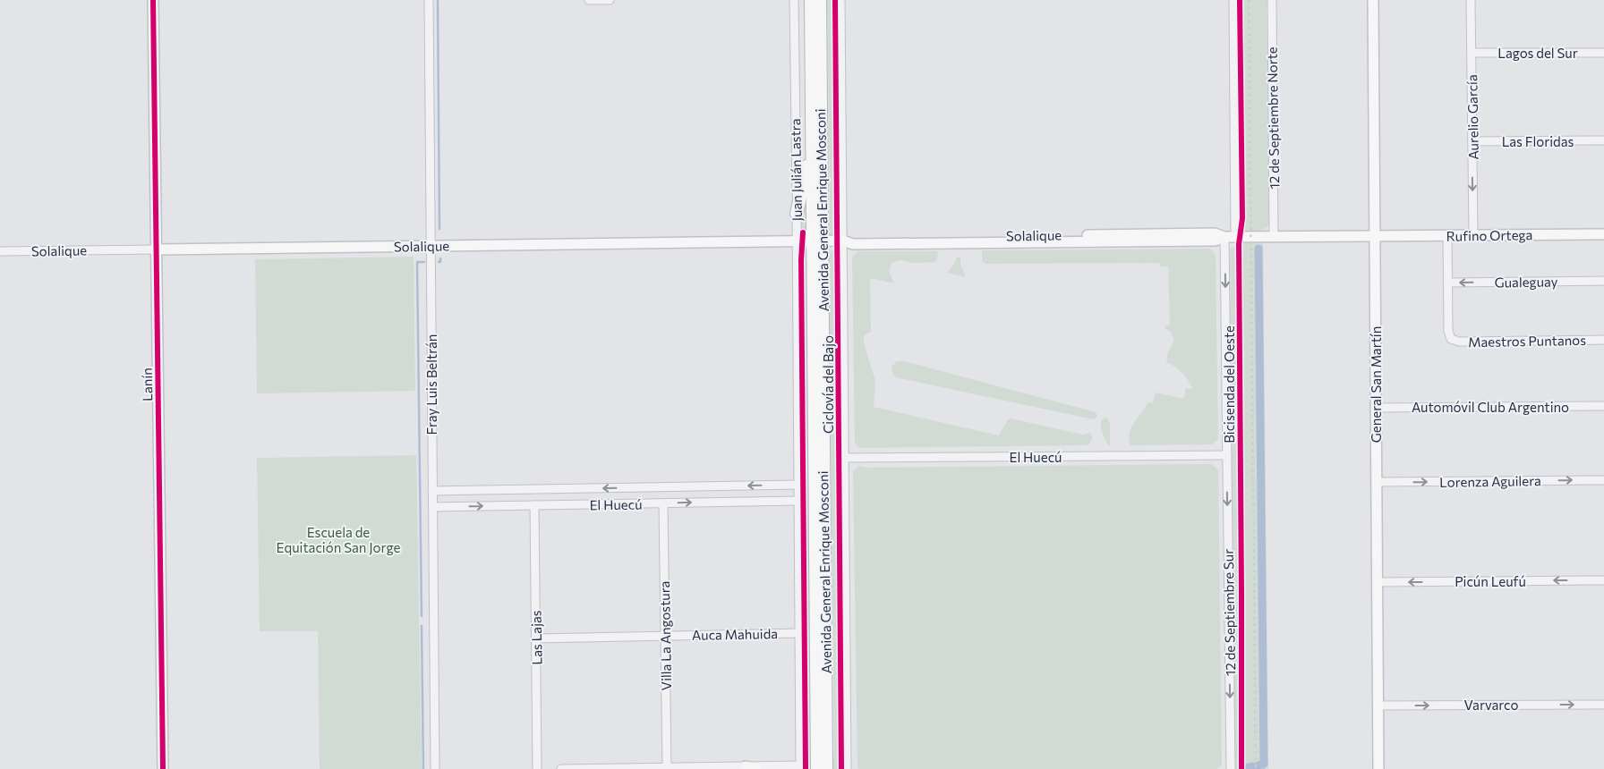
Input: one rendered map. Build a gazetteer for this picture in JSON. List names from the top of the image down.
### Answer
{
  "streets": {
    "highway": ["Avenida General Enrique Mosconi"],
    "main road": [
      "Solalique",
      "Rufino Ortega",
      "Lanín",
      "General San Martín"
    ],
    "street": [
      "Lagos del Sur",
      "Aurelio García",
      "12 de Septiembre Norte",
      "Las Floridas",
      "Juan Julián Lastra",
      "Gualeguay",
      "Maestros Puntanos",
      "Fray Luis Beltrán",
      "Automóvil Club Argentino",
      "El Huecú",
      "Lorenza Aguilera",
      "Picún Leufú",
      "12 de Septiembre Sur",
      "Auca Mahuida",
      "Villa La Angostura",
      "Las Lajas",
      "Varvarco"
    ],
    "cycle path": ["Ciclovía del Bajo", "Bicisenda del Oeste"]
  },
  "crossings": [
    ["Lagos del Sur", "Aurelio García"],
    ["Aurelio García", "Las Floridas"],
    ["Aurelio García", "Rufino Ortega"],
    ["12 de Septiembre Norte", "Solalique"],
    ["Juan Julián Lastra", "Solalique"],
    ["Juan Julián Lastra", "El Huecú"],
    ["Juan Julián Lastra", "Auca Mahuida"],
    ["Avenida General Enrique Mosconi", "Solalique"],
    ["Solalique", "Rufino Ortega"],
    ["Solalique", "Lanín"],
    ["Solalique", "Fray Luis Beltrán"],
    ["Solalique", "General San Martín"],
    ["Solalique", "12 de Septiembre Sur"],
    ["Rufino Ortega", "General San Martín"],
    ["Gualeguay", "Maestros Puntanos"],
    ["Fray Luis Beltrán", "El Huecú"],
    ["General San Martín", "Automóvil Club Argentino"],
    ["General San Martín", "Lorenza Aguilera"],
    ["General San Martín", "Picún Leufú"],
    ["General San Martín", "Varvarco"],
    ["El Huecú", "12 de Septiembre Sur"],
    ["El Huecú", "Villa La Angostura"],
    ["El Huecú", "Las Lajas"],
    ["Auca Mahuida", "Villa La Angostura"],
    ["Auca Mahuida", "Las Lajas"]
  ],
  "one_way": [
    "Aurelio García",
    "Gualeguay",
    "Lorenza Aguilera",
    "Picún Leufú",
    "12 de Septiembre Sur",
    "Varvarco"
  ],
  "parks": ["Escuela de Equitación San Jorge"]
}
